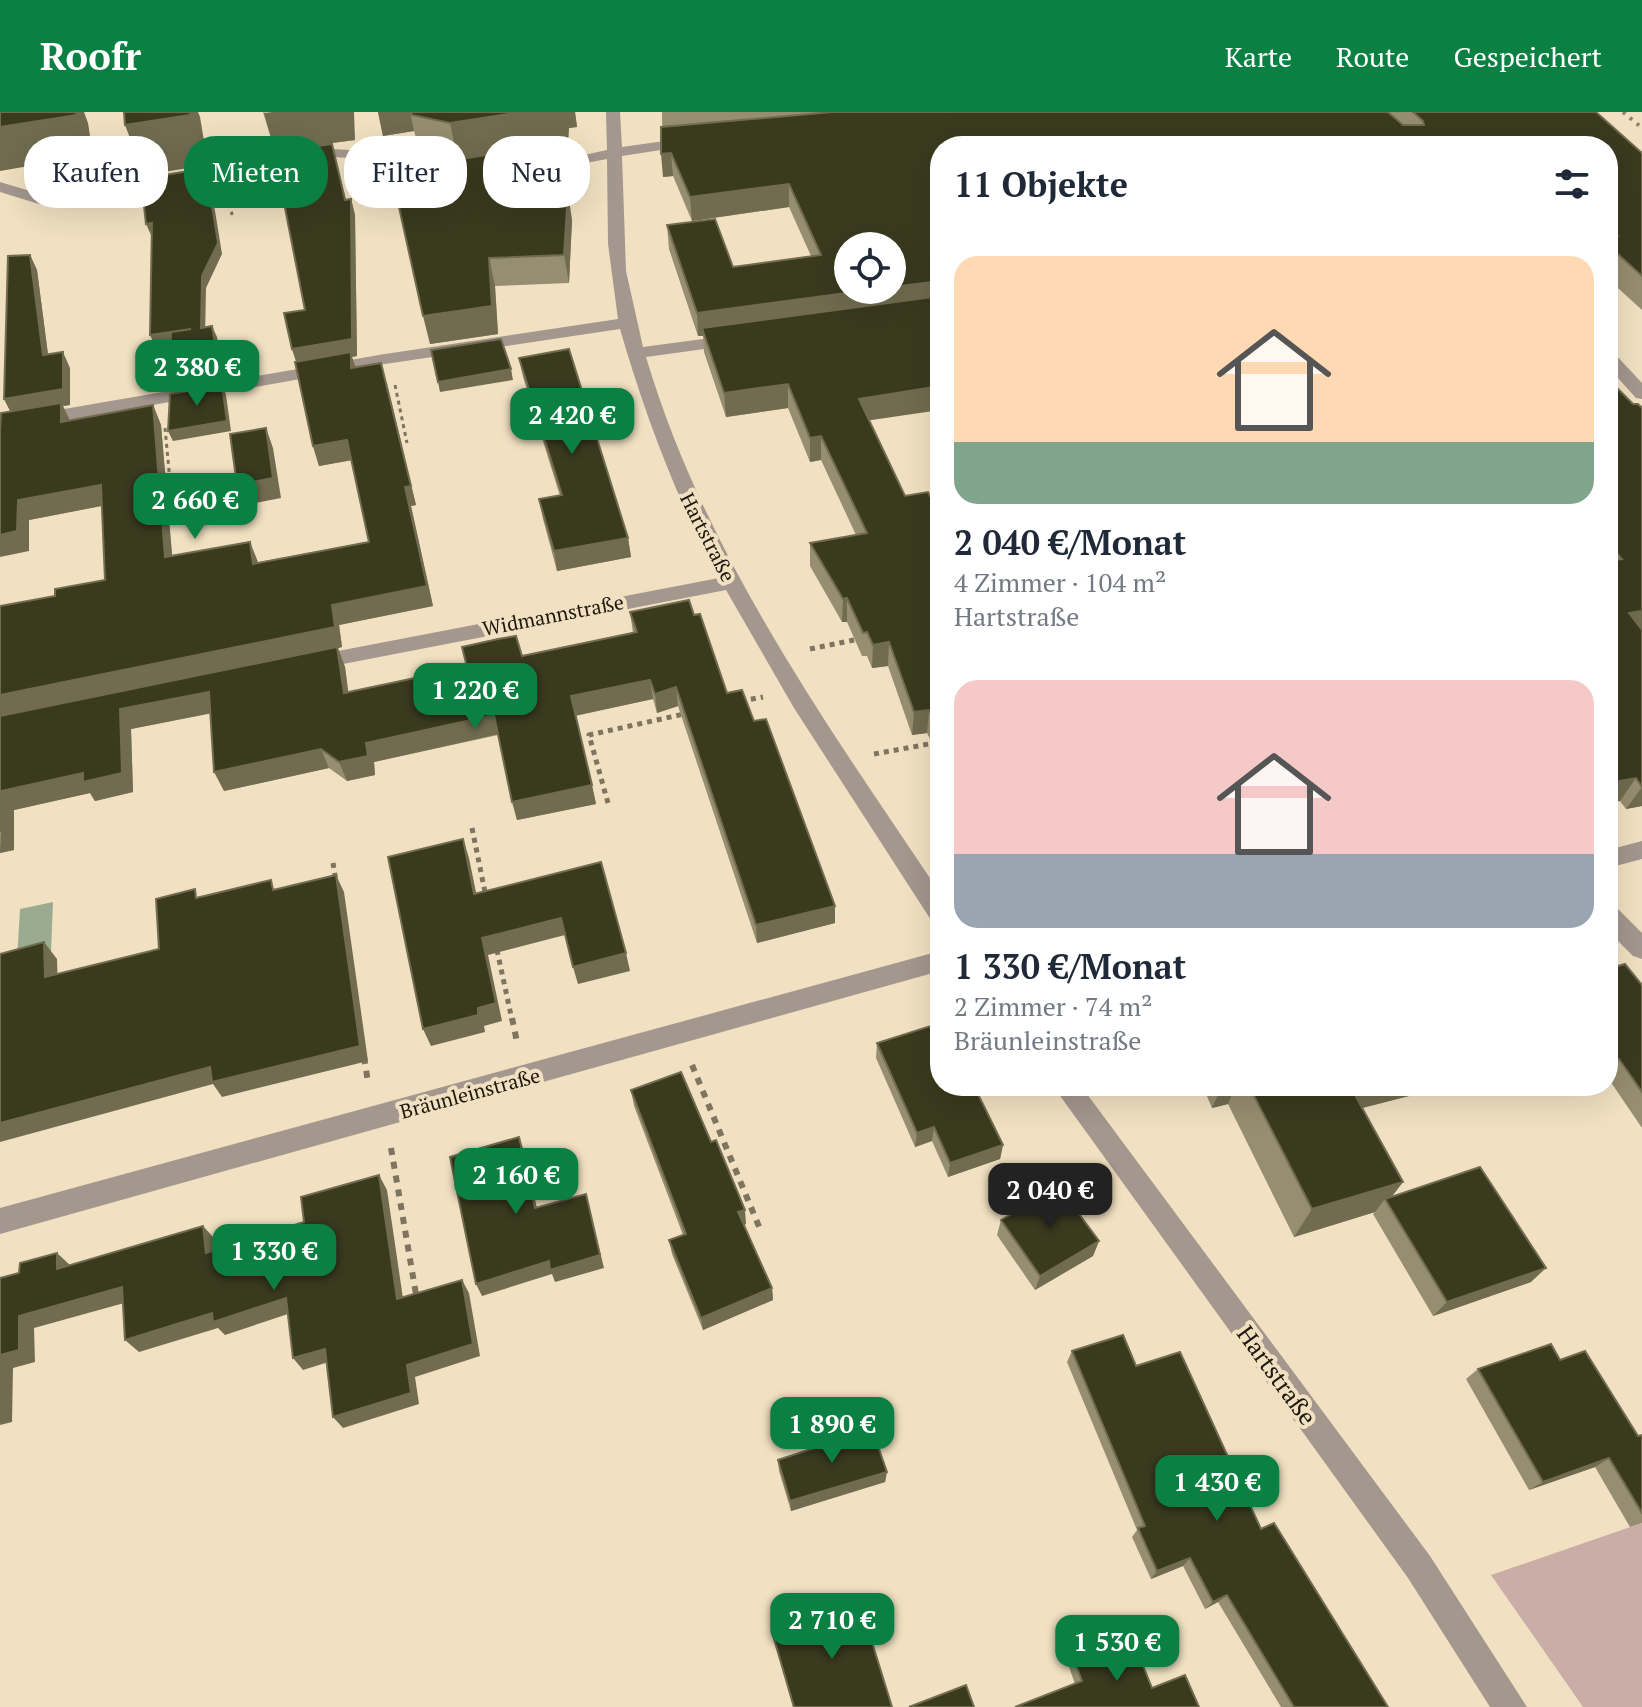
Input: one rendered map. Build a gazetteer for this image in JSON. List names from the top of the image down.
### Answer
{
  "streets": {
    "street": ["Hartstraße", "Widmannstraße", "Bräunleinstraße"]
  },
  "crossings": [
    ["Hartstraße", "Widmannstraße"]
  ],
  "page": {
    "header": "Roofr",
    "nav": ["Karte", "Route", "Gespeichert"],
    "chip": [
      "Kaufen",
      "Mieten",
      "Filter",
      "Neu"
    ],
    "heading": "11 Objekte",
    "list": [
      {
        "name": "2 040 €/Monat",
        "note": "4 Zimmer · 104 m² · Hartstraße"
      },
      {
        "name": "1 330 €/Monat",
        "note": "2 Zimmer · 74 m² · Bräunleinstraße"
      }
    ],
    "price": [
      "2 380 €",
      "2 420 €",
      "2 660 €",
      "1 220 €",
      "2 160 €",
      "2 040 €",
      "1 330 €",
      "1 890 €",
      "1 430 €",
      "2 710 €",
      "1 530 €"
    ]
  }
}
